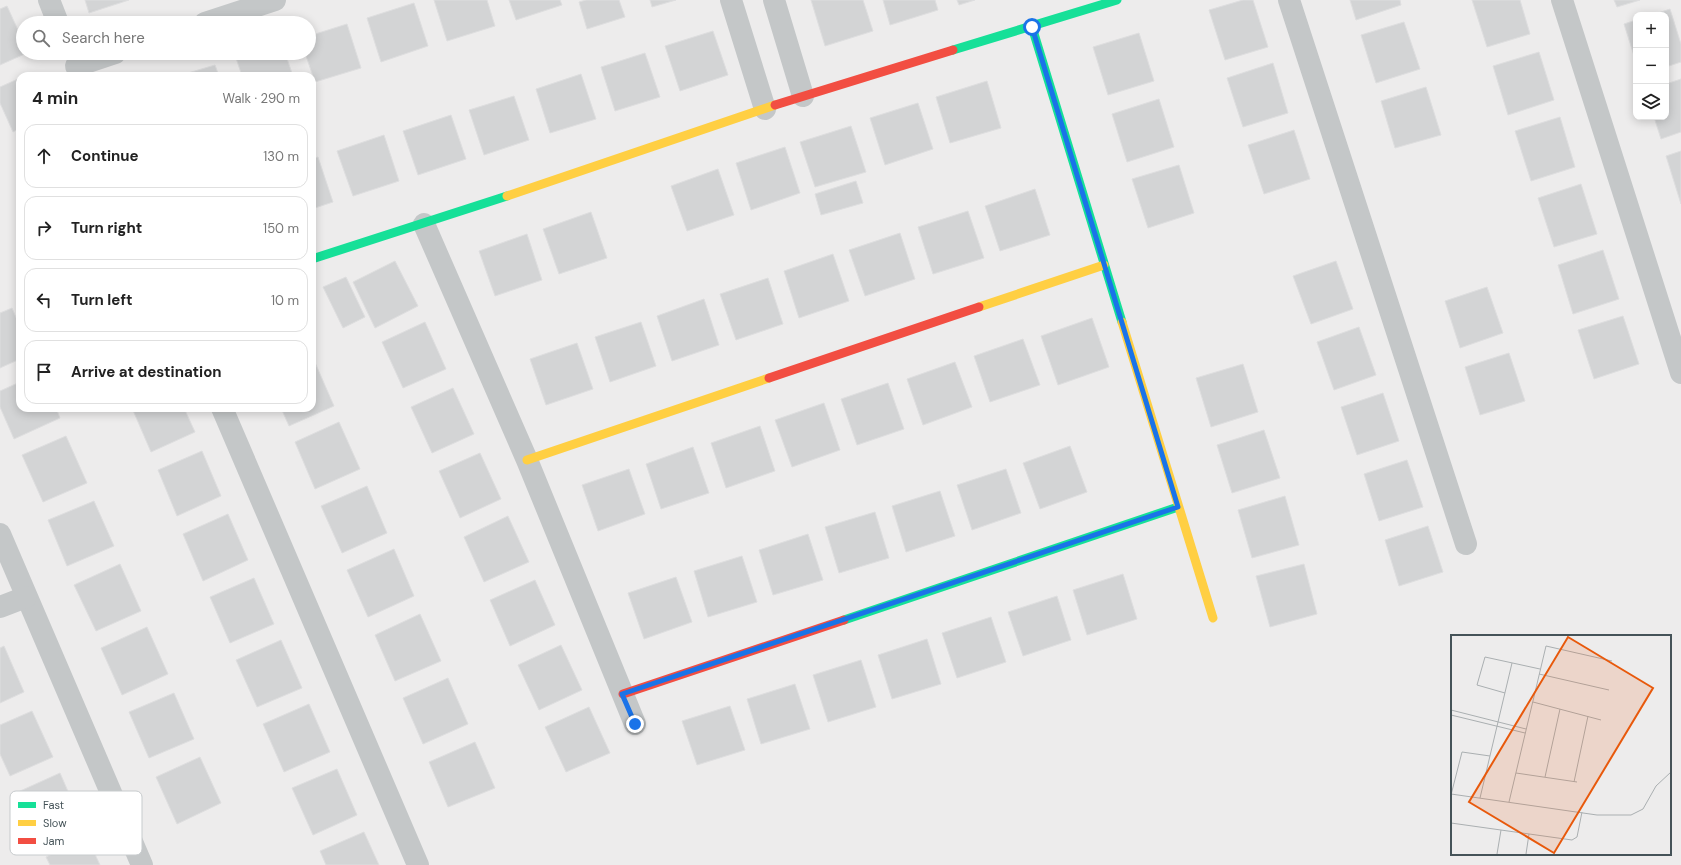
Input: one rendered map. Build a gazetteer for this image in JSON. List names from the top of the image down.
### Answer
{
  "legend": ["Fast", "Slow", "Jam"],
  "page": {
    "map_buttons": ["+", "−"],
    "search": "Search here",
    "heading": ["4 min", "Walk · 290 m"],
    "list": [
      ["Continue", "130 m"],
      ["Turn right", "150 m"],
      ["Turn left", "10 m"],
      "Arrive at destination"
    ]
  }
}
